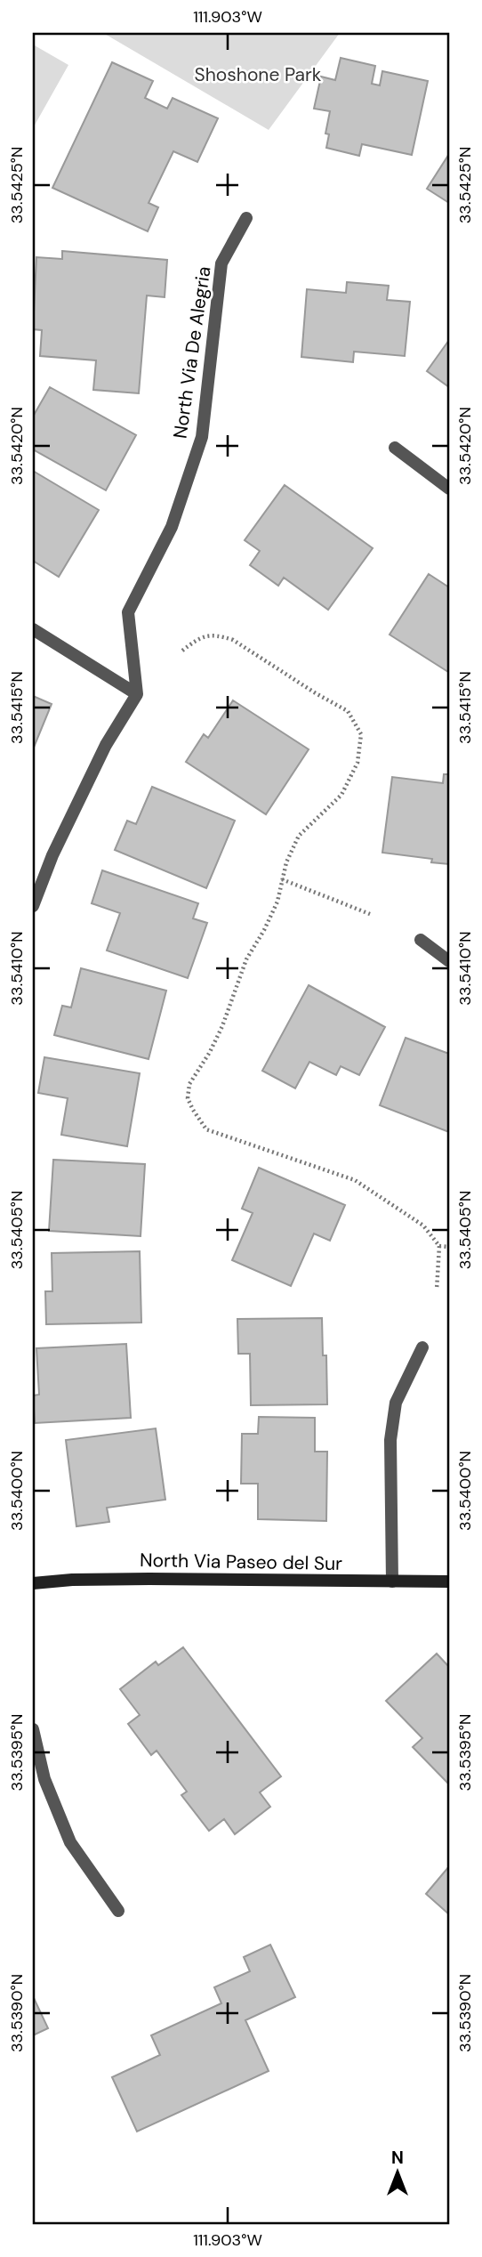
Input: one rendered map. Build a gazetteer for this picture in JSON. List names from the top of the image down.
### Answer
{
  "streets": {
    "street": ["North Via De Alegria", "North Via Paseo del Sur"]
  },
  "parks": ["Shoshone Park"],
  "north": "top",
  "coordinates": [
    "111.903°W",
    "33.5425°N",
    "33.5420°N",
    "33.5415°N",
    "33.5410°N",
    "33.5405°N",
    "33.5400°N",
    "33.5395°N",
    "33.5390°N"
  ]
}
